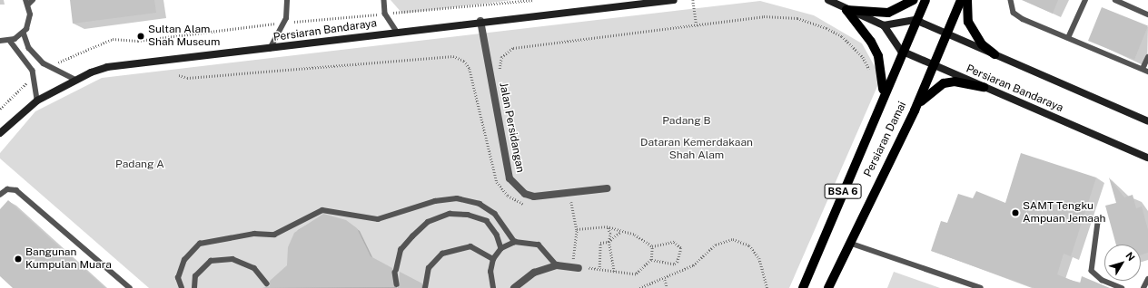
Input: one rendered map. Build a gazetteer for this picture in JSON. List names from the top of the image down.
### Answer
{
  "streets": {
    "main road": ["Persiaran Bandaraya", "Persiaran Damai", "BSA 6"],
    "street": ["Jalan Persidangan"]
  },
  "crossings": [
    ["Persiaran Bandaraya", "Jalan Persidangan"],
    ["Persiaran Bandaraya", "Persiaran Damai"]
  ],
  "parks": ["Padang B", "Dataran Kemerdakaan Shah Alam", "Padang A"],
  "places": ["Sultan Alam Shah Museum", "SAMT Tengku Ampuan Jemaah", "Bangunan Kumpulan Muara"],
  "north": "top right"
}
